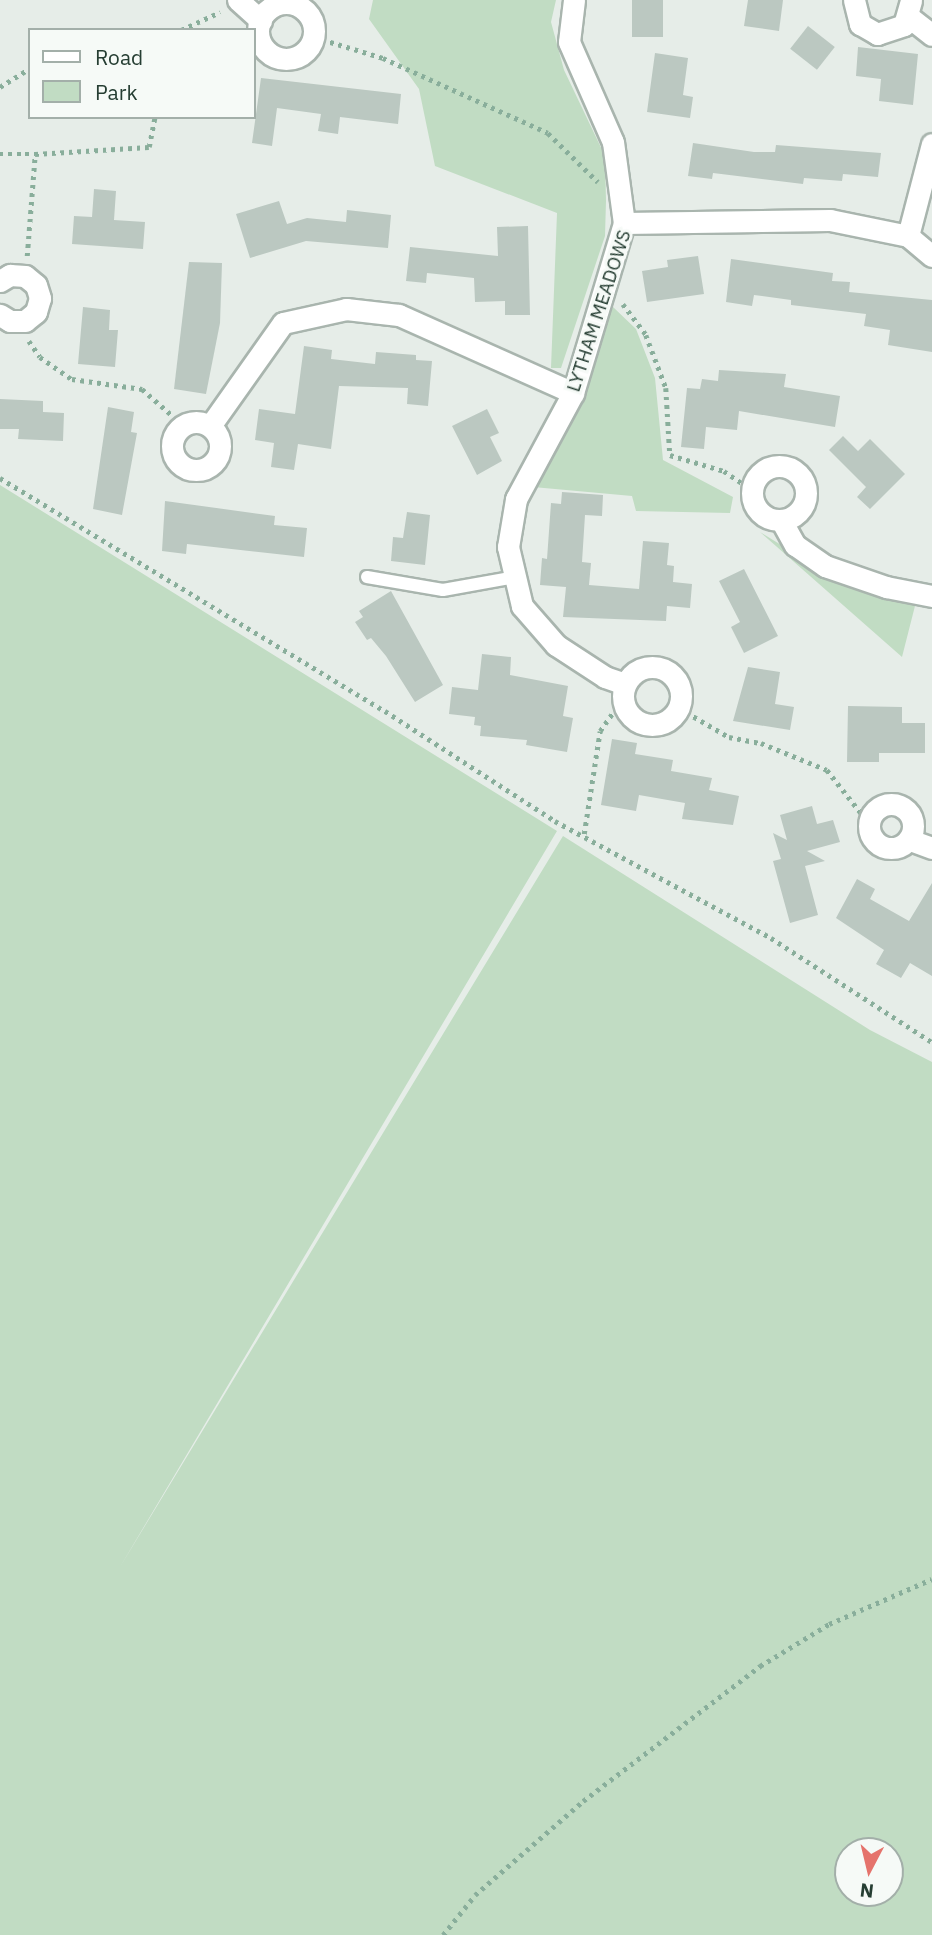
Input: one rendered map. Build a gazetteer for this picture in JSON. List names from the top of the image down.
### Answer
{
  "streets": {
    "street": ["LYTHAM MEADOWS"]
  },
  "legend": ["Road", "Park"],
  "north": "bottom"
}
